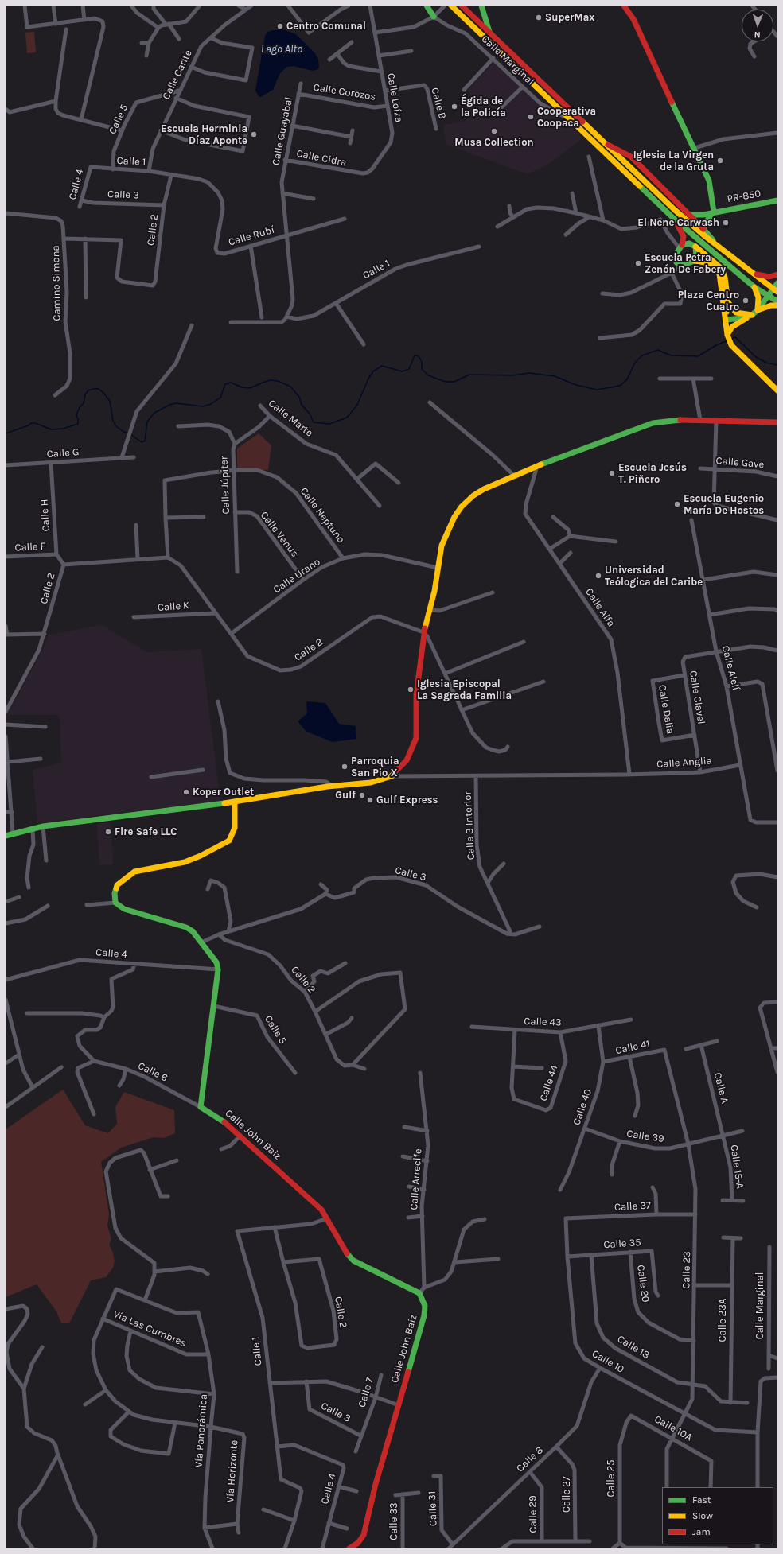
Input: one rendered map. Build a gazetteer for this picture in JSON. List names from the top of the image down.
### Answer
{
  "streets": {
    "street": [
      "Calle Marginal",
      "Calle Carite",
      "Calle Corozos",
      "Calle Loíza",
      "Calle B",
      "Calle 5",
      "Calle Guayabal",
      "Calle Cidra",
      "Calle 1",
      "Calle 4",
      "Calle 3",
      "PR-850",
      "Calle 2",
      "Calle Rubí",
      "Camino Simona",
      "Calle Marte",
      "Calle G",
      "Calle Gave",
      "Calle Júpiter",
      "Calle H",
      "Calle Neptuno",
      "Calle Venus",
      "Calle F",
      "Calle Urano",
      "Calle K",
      "Calle Alfa",
      "Calle Alelí",
      "Calle Clavel",
      "Calle Dalia",
      "Calle Anglia",
      "Calle 3 Interior",
      "Calle 43",
      "Calle 41",
      "Calle 6",
      "Calle 44",
      "Calle A",
      "Calle 40",
      "Calle John Baiz",
      "Calle 39",
      "Calle 15-A",
      "Calle Arrecife",
      "Calle 37",
      "Calle 35",
      "Calle 23",
      "Calle 20",
      "Calle 23A",
      "Vía Las Cumbres",
      "Calle 18",
      "Calle 10",
      "Calle 7",
      "Calle 10A",
      "Vía Panorámica",
      "Calle 8",
      "Vía Horizonte",
      "Calle 25",
      "Calle 27",
      "Calle 31",
      "Calle 29",
      "Calle 33"
    ]
  },
  "crossings": [
    ["Calle Carite", "Calle 5"],
    ["Calle Carite", "Calle 1"],
    ["Calle Corozos", "Calle Loíza"],
    ["Calle Corozos", "Calle Guayabal"],
    ["Calle Loíza", "Calle B"],
    ["Calle Loíza", "Calle Cidra"],
    ["Calle 5", "Calle 1"],
    ["Calle Guayabal", "Calle Cidra"],
    ["Calle Guayabal", "Calle 1"],
    ["Calle Guayabal", "Calle Rubí"],
    ["Calle 1", "Calle 4"],
    ["Calle 1", "Calle 2"],
    ["Calle 1", "Calle Rubí"],
    ["Calle 1", "Calle John Baiz"],
    ["Calle 4", "Calle 3"],
    ["Calle 3", "Calle 2"],
    ["Calle 3", "Calle 3 Interior"],
    ["Calle 3", "Calle 7"],
    ["Calle 2", "Calle Rubí"],
    ["Calle 2", "Calle Urano"],
    ["Calle 2", "Calle K"],
    ["Calle Marte", "Calle Júpiter"],
    ["Calle G", "Calle H"],
    ["Calle Júpiter", "Calle Neptuno"],
    ["Calle Júpiter", "Calle Venus"],
    ["Calle H", "Calle F"],
    ["Calle Neptuno", "Calle Urano"],
    ["Calle Venus", "Calle Urano"],
    ["Calle Alfa", "Calle Anglia"],
    ["Calle Alelí", "Calle Clavel"],
    ["Calle Alelí", "Calle Anglia"],
    ["Calle Clavel", "Calle Dalia"],
    ["Calle Clavel", "Calle Anglia"],
    ["Calle 43", "Calle 44"],
    ["Calle 43", "Calle 40"],
    ["Calle 41", "Calle 40"],
    ["Calle 41", "Calle 23"],
    ["Calle 6", "Calle John Baiz"],
    ["Calle A", "Calle 39"],
    ["Calle A", "Calle 15-A"],
    ["Calle 40", "Calle 39"],
    ["Calle 39", "Calle 15-A"],
    ["Calle 39", "Calle 23"],
    ["Calle 37", "Calle 23"],
    ["Calle 37", "Calle 10"],
    ["Calle 35", "Calle 20"],
    ["Calle 35", "Calle 18"],
    ["Calle 35", "Calle 10"],
    ["Calle 23", "Calle 20"],
    ["Calle 23", "Calle 18"],
    ["Calle 23", "Calle 10"],
    ["Calle 23", "Calle 10A"],
    ["Calle 23A", "Calle 18"],
    ["Vía Las Cumbres", "Vía Panorámica"],
    ["Calle 10", "Calle 8"],
    ["Calle 10A", "Calle 25"],
    ["Vía Panorámica", "Vía Horizonte"],
    ["Calle 8", "Calle 27"],
    ["Calle 8", "Calle 31"],
    ["Calle 8", "Calle 29"],
    ["Calle 27", "Calle 29"]
  ],
  "water": ["Lago Alto"],
  "places": [
    "SuperMax",
    "Centro Comunal",
    "Égida de la Policía",
    "Cooperativa Coopaca",
    "Musa Collection",
    "Escuela Herminia Díaz Aponte",
    "Iglesia La Virgen de la Gruta",
    "El Nene Carwash",
    "Escuela Petra Zenón De Fabery",
    "Plaza Centro Cuatro",
    "Escuela Jesús T. Piñero",
    "Escuela Eugenio María De Hostos",
    "Universidad Teólogica del Caribe",
    "Iglesia Episcopal La Sagrada Familia",
    "Parroquia San Pio X",
    "Koper Outlet",
    "Gulf",
    "Gulf Express",
    "Fire Safe LLC"
  ],
  "legend": ["Fast", "Slow", "Jam"],
  "north": "bottom"
}
